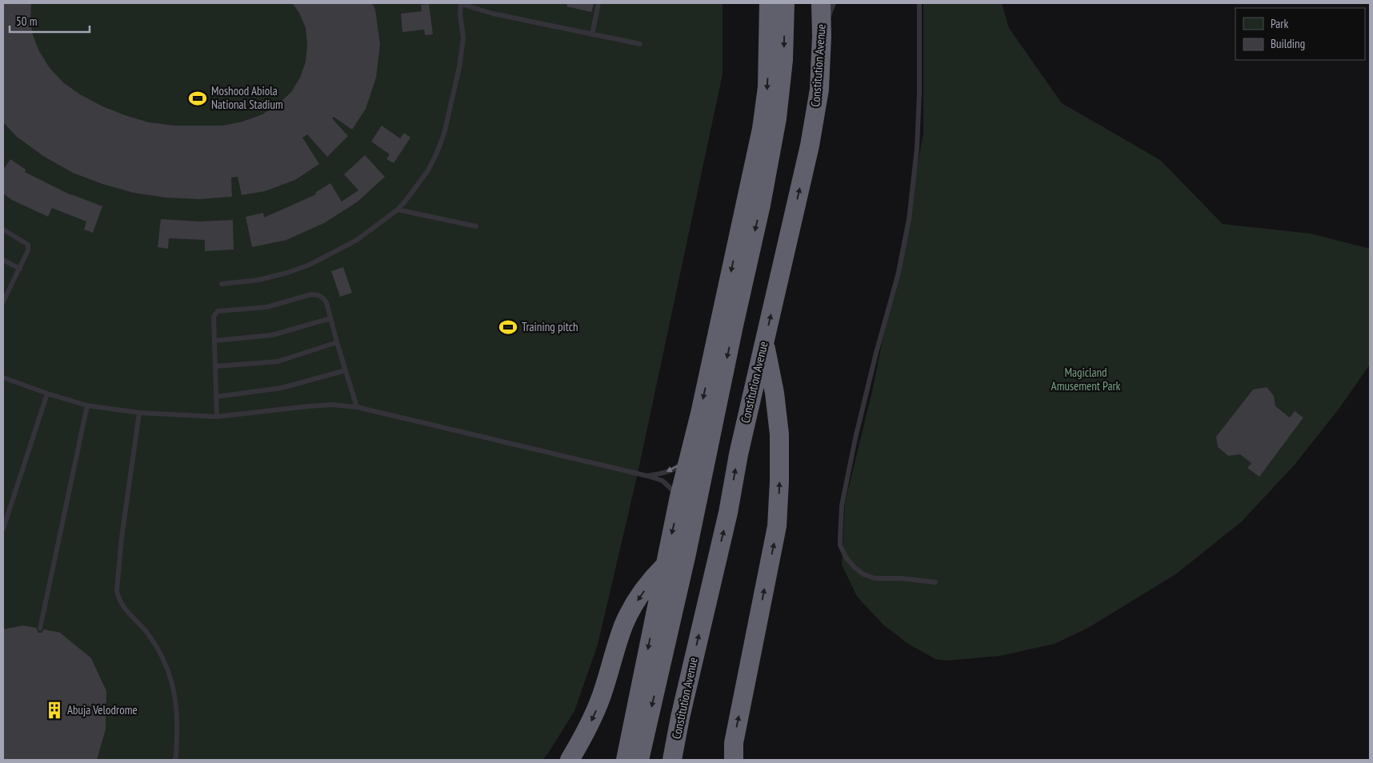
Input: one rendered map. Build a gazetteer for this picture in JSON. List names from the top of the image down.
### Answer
{
  "streets": {
    "highway": ["Constitution Avenue"]
  },
  "parks": ["Magicland Amusement Park"],
  "places": {
    "sports": ["Moshood Abiola National Stadium", "Training pitch"],
    "building": ["Abuja Velodrome"]
  },
  "legend": ["Park", "Building"],
  "scale_bar": "50 m"
}
